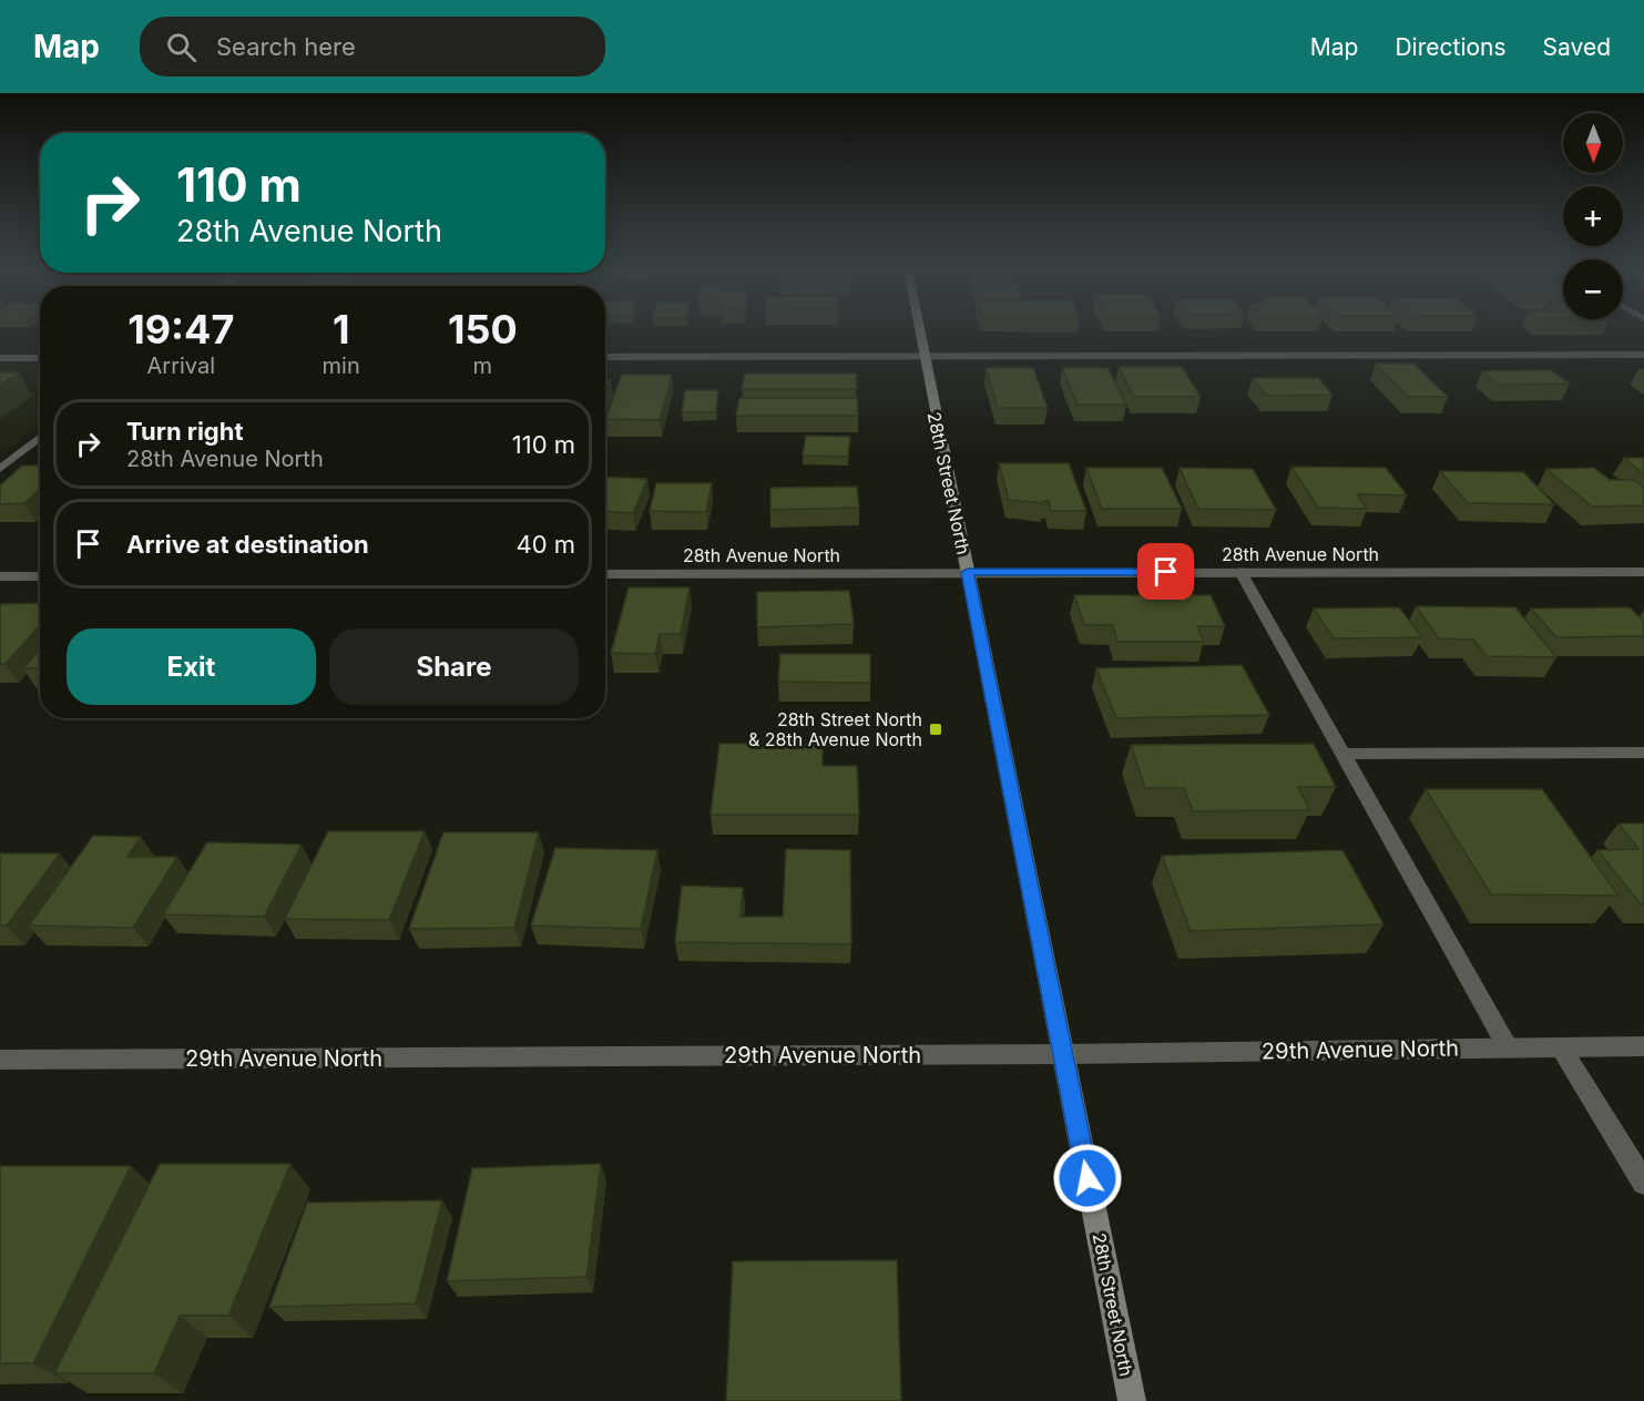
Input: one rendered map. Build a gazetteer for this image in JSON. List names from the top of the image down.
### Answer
{
  "streets": {
    "street": ["28th Street North", "28th Avenue North", "29th Avenue North"]
  },
  "crossings": [
    ["28th Street North", "28th Avenue North"],
    ["28th Street North", "29th Avenue North"]
  ],
  "places": {
    "transit": ["28th Street North & 28th Avenue North"]
  },
  "north": "bottom",
  "page": {
    "header": "Map",
    "search": "Search here",
    "nav": ["Map", "Directions", "Saved"],
    "map_buttons": ["+", "−"],
    "turn": ["110 m", "28th Avenue North"],
    "eta": [
      "19:47",
      "Arrival",
      "1",
      "min",
      "150",
      "m"
    ],
    "list": [
      {
        "name": "Turn right",
        "note": "28th Avenue North",
        "value": "110 m"
      },
      {
        "name": "Arrive at destination",
        "value": "40 m"
      }
    ],
    "buttons": ["Exit", "Share"]
  }
}
